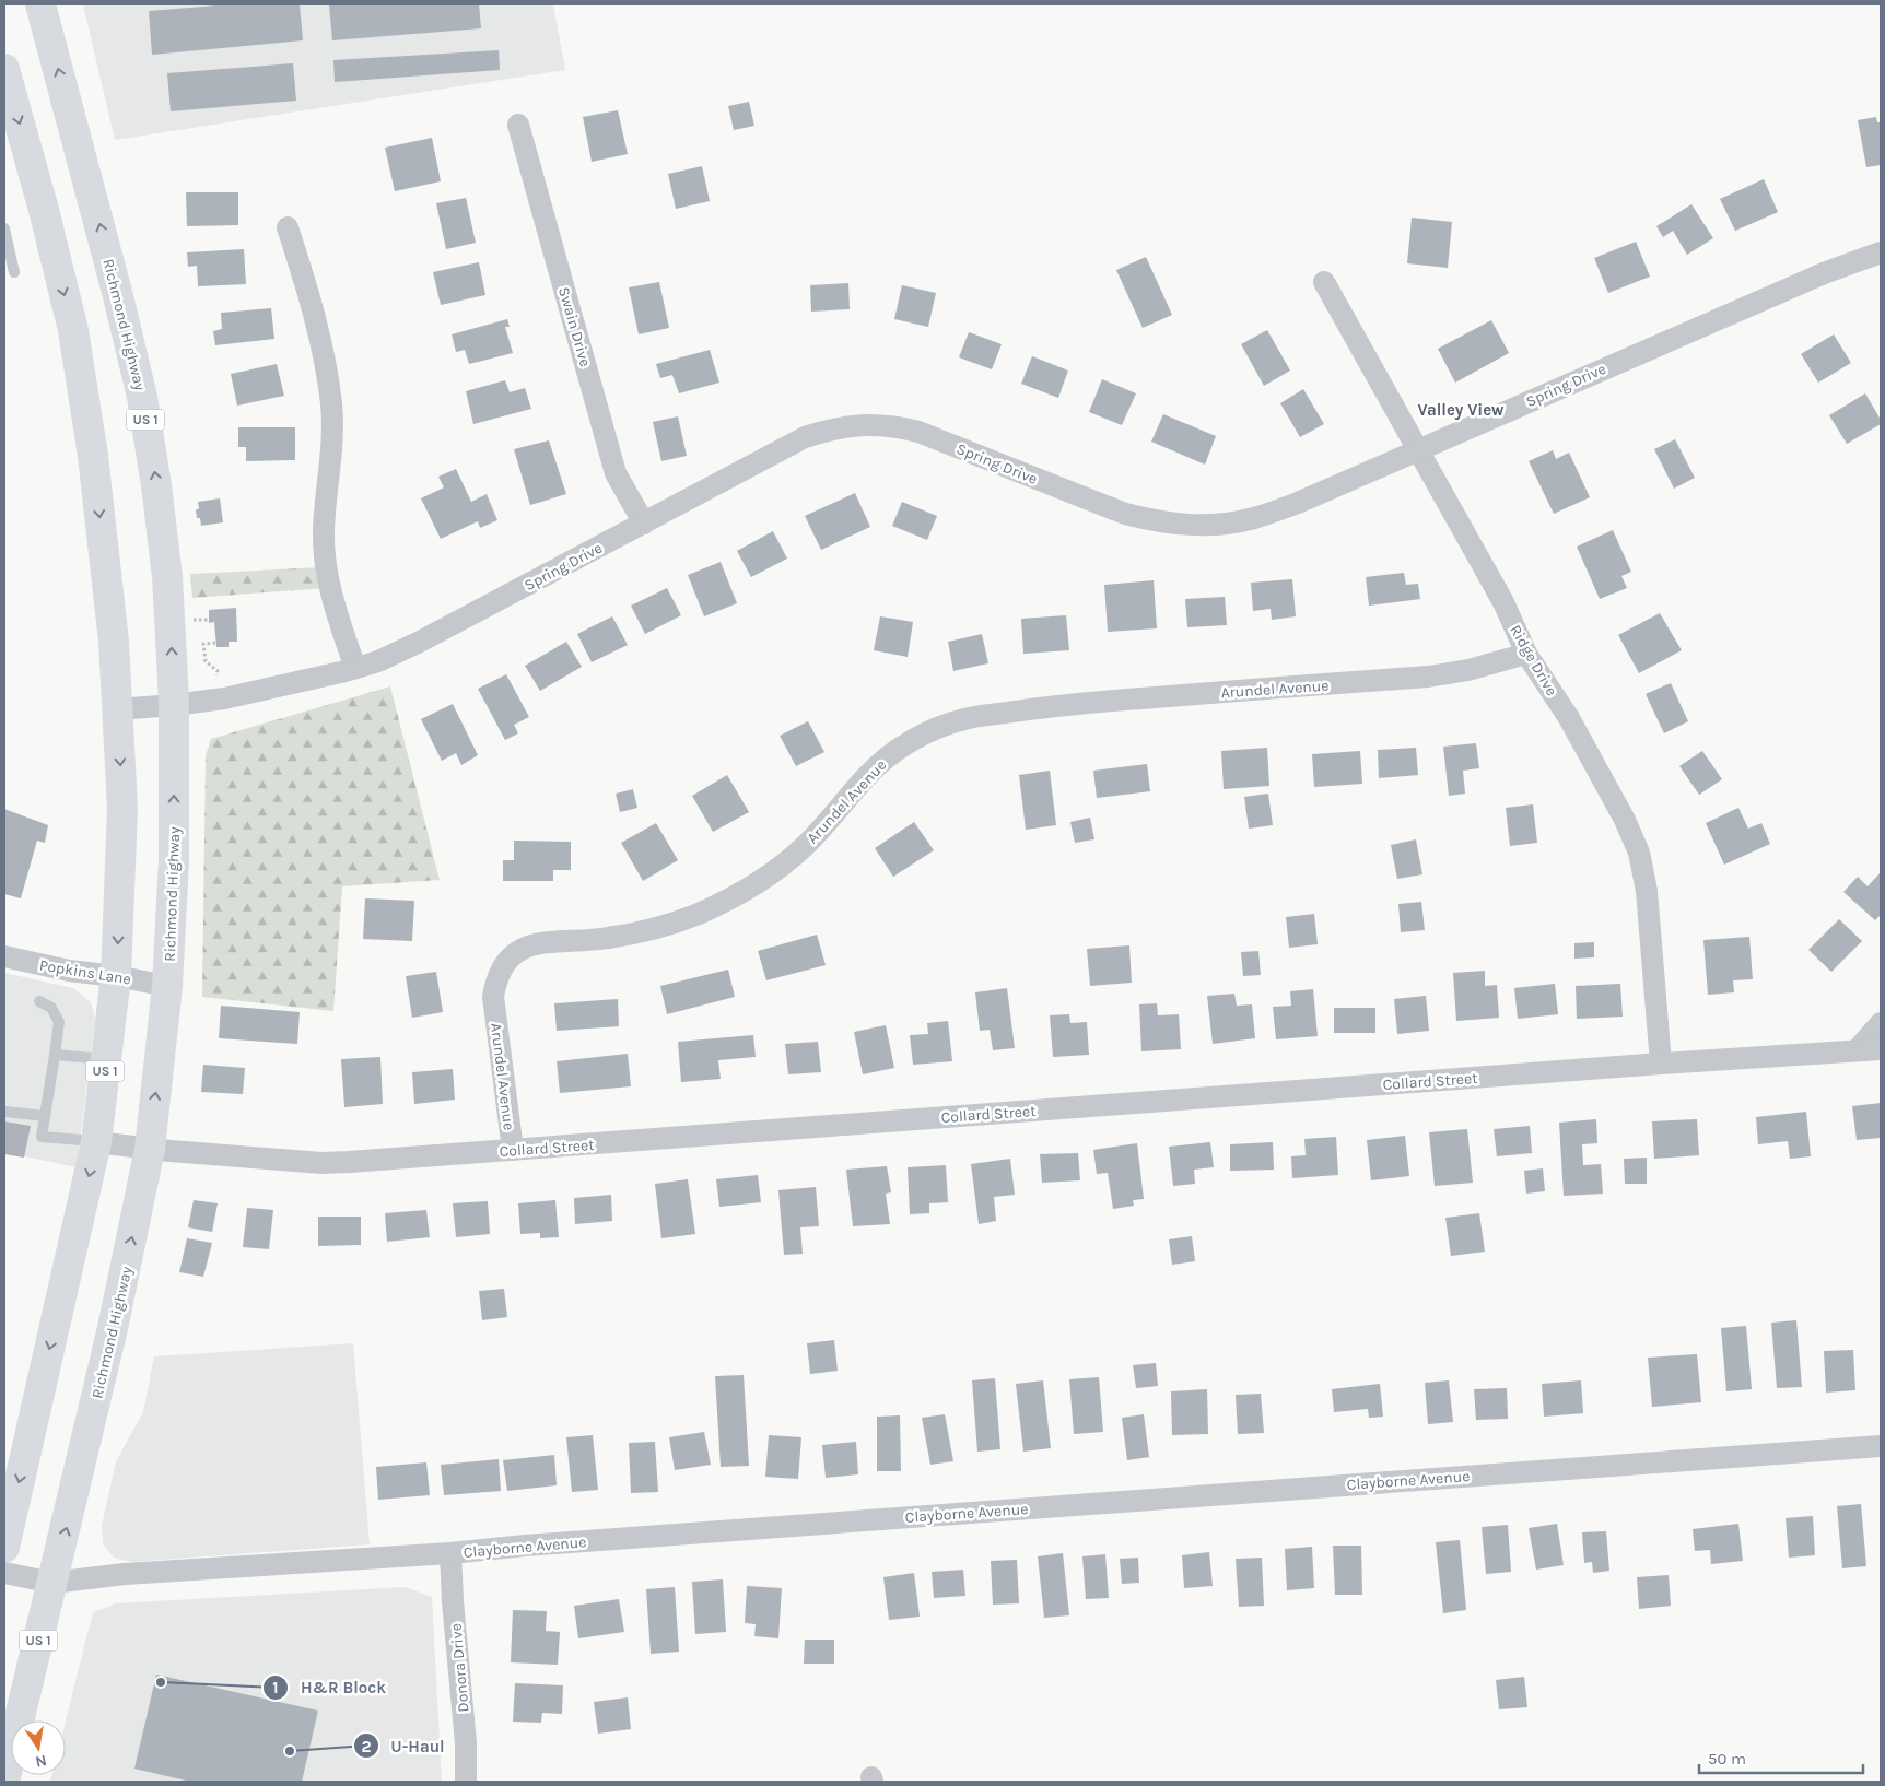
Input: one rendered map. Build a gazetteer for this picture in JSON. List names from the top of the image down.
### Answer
{
  "streets": {
    "highway": ["Richmond Highway", "US 1"],
    "street": [
      "Swain Drive",
      "Spring Drive",
      "Ridge Drive",
      "Arundel Avenue",
      "Popkins Lane",
      "Collard Street",
      "Clayborne Avenue",
      "Donora Drive"
    ]
  },
  "crossings": [
    ["Richmond Highway", "Spring Drive"],
    ["Richmond Highway", "Popkins Lane"],
    ["Richmond Highway", "Collard Street"],
    ["Richmond Highway", "Clayborne Avenue"],
    ["Swain Drive", "Spring Drive"],
    ["Spring Drive", "US 1"],
    ["Spring Drive", "Ridge Drive"],
    ["US 1", "Popkins Lane"],
    ["US 1", "Collard Street"],
    ["Ridge Drive", "Arundel Avenue"],
    ["Ridge Drive", "Collard Street"],
    ["Arundel Avenue", "Collard Street"],
    ["Clayborne Avenue", "Donora Drive"]
  ],
  "districts": ["Valley View"],
  "places": ["H&R Block", "U-Haul"],
  "scale_bar": "50 m",
  "north": "bottom"
}
